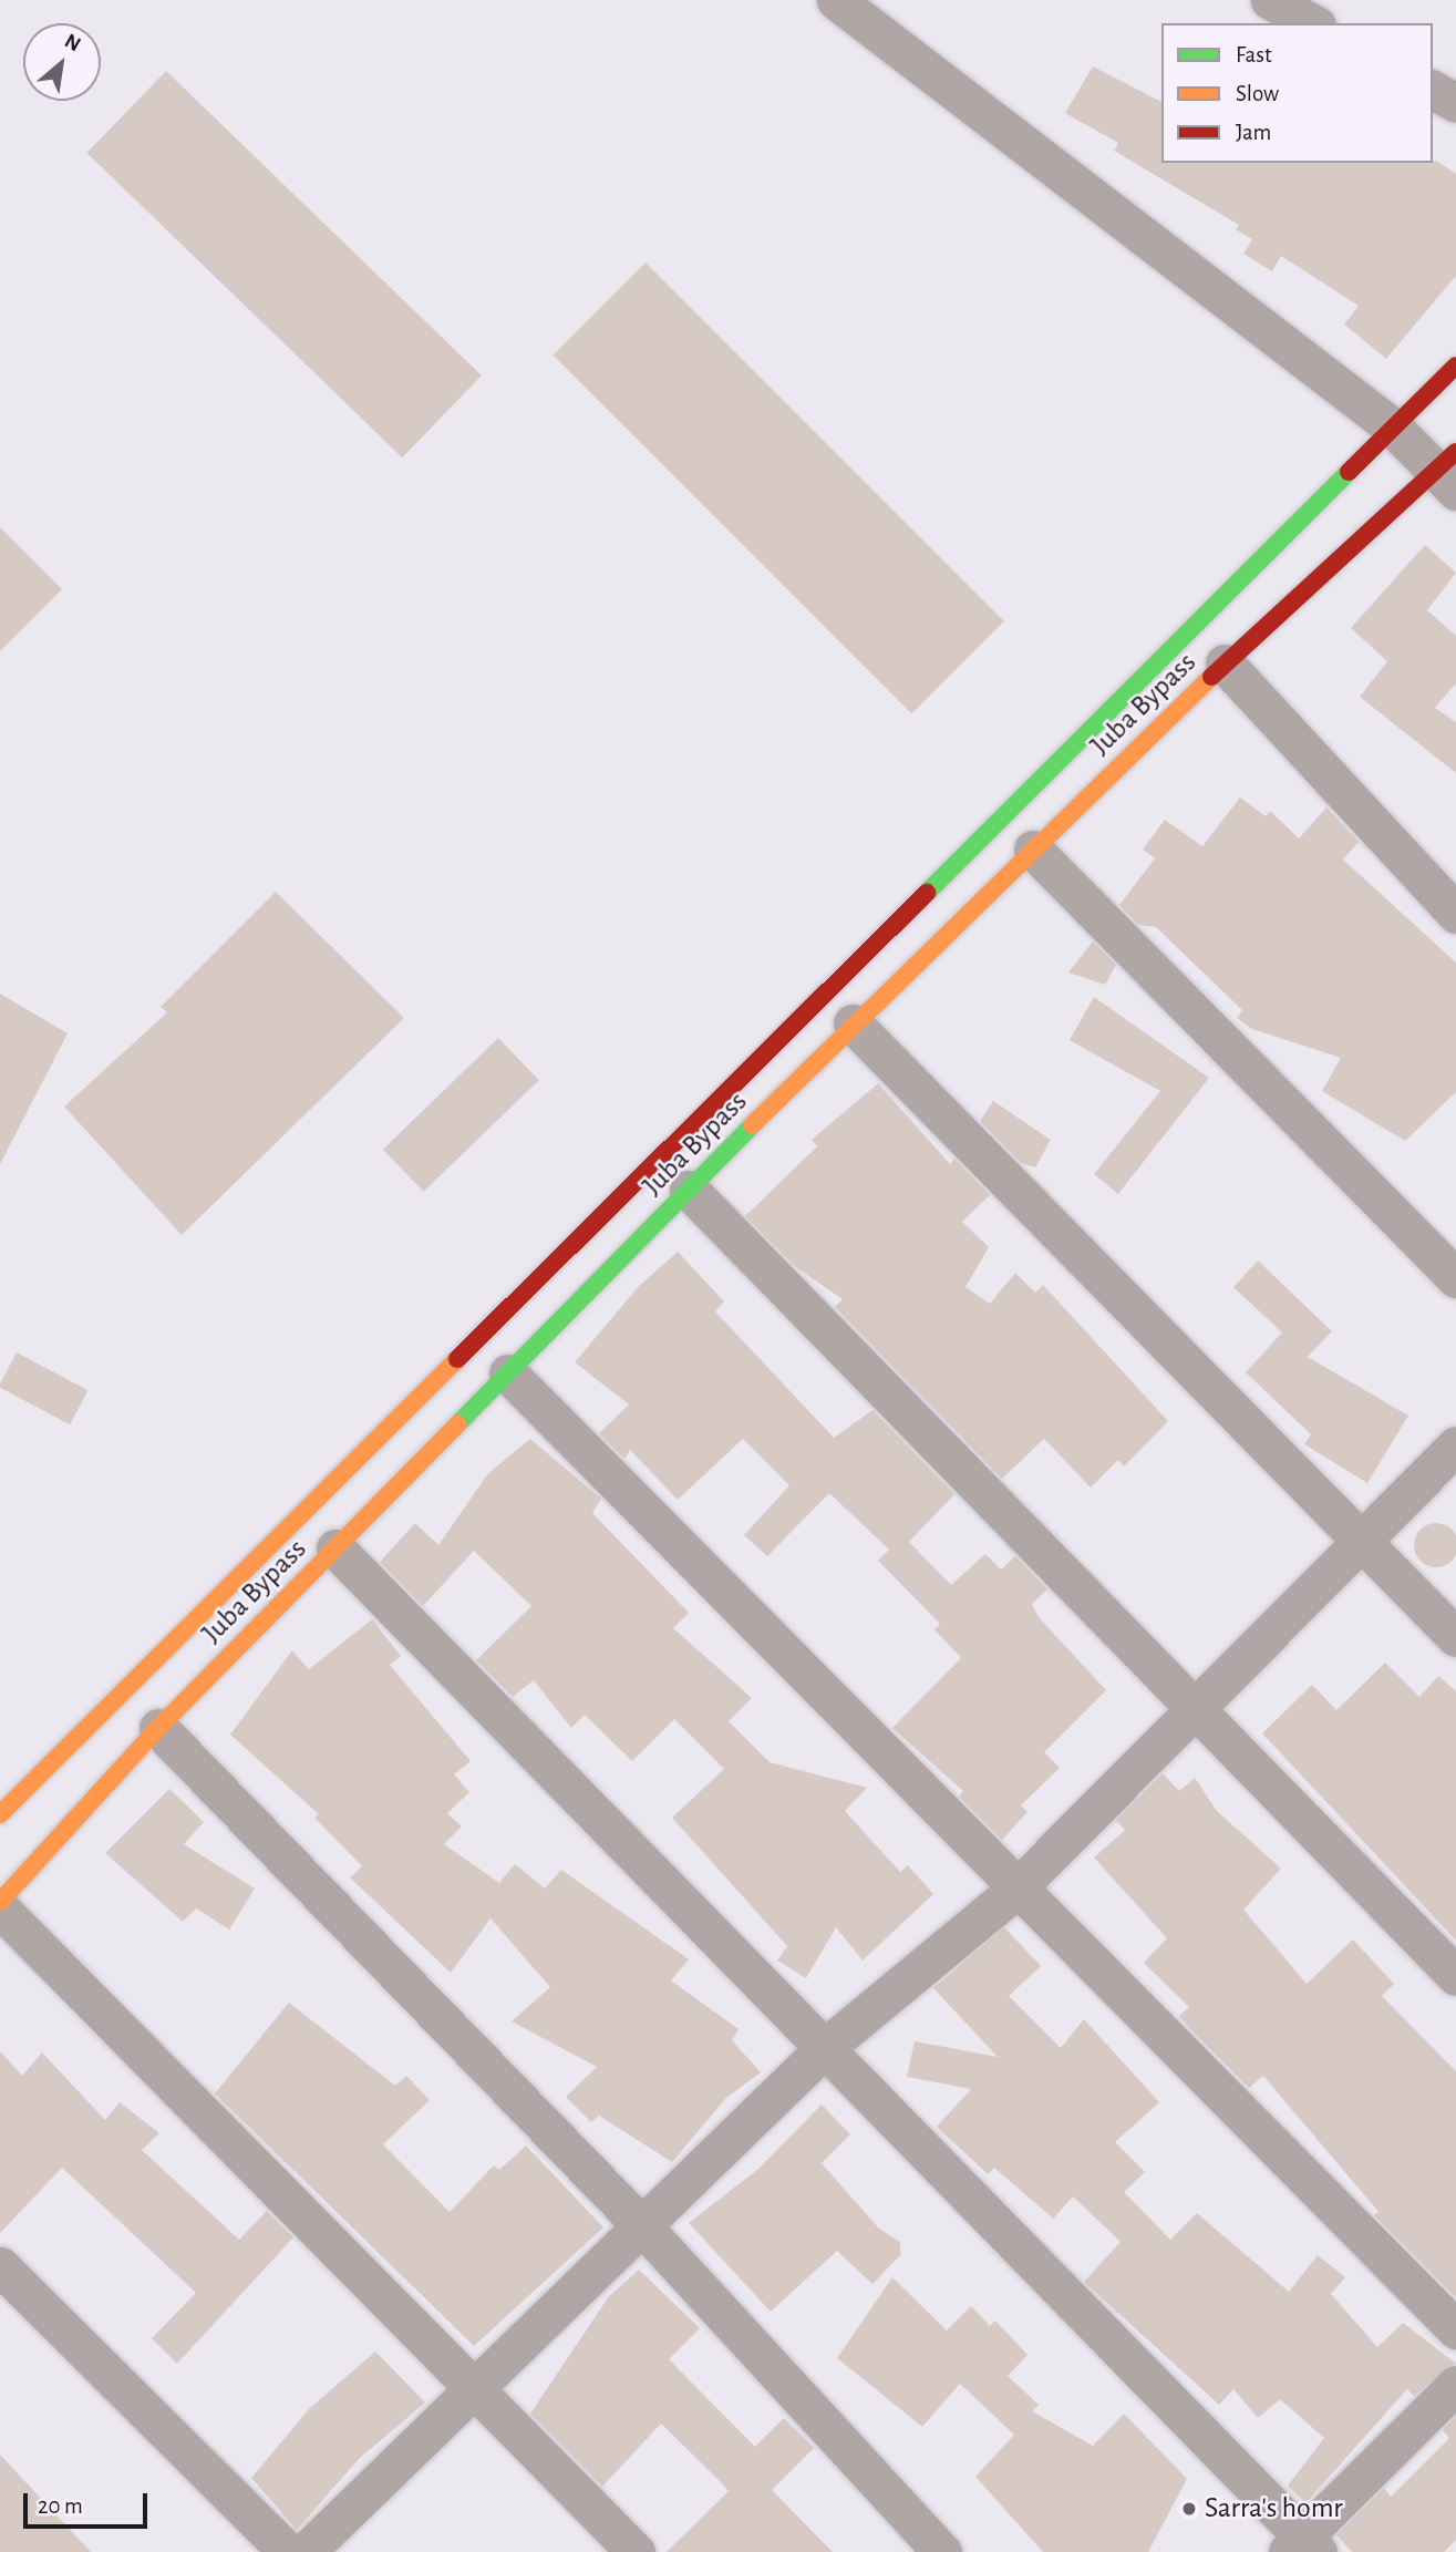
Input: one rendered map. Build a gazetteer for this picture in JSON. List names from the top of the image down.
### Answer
{
  "streets": {
    "main road": ["Juba Bypass"]
  },
  "places": ["Sarra's homr"],
  "legend": ["Fast", "Slow", "Jam"],
  "scale_bar": "20 m",
  "north": "top right"
}
